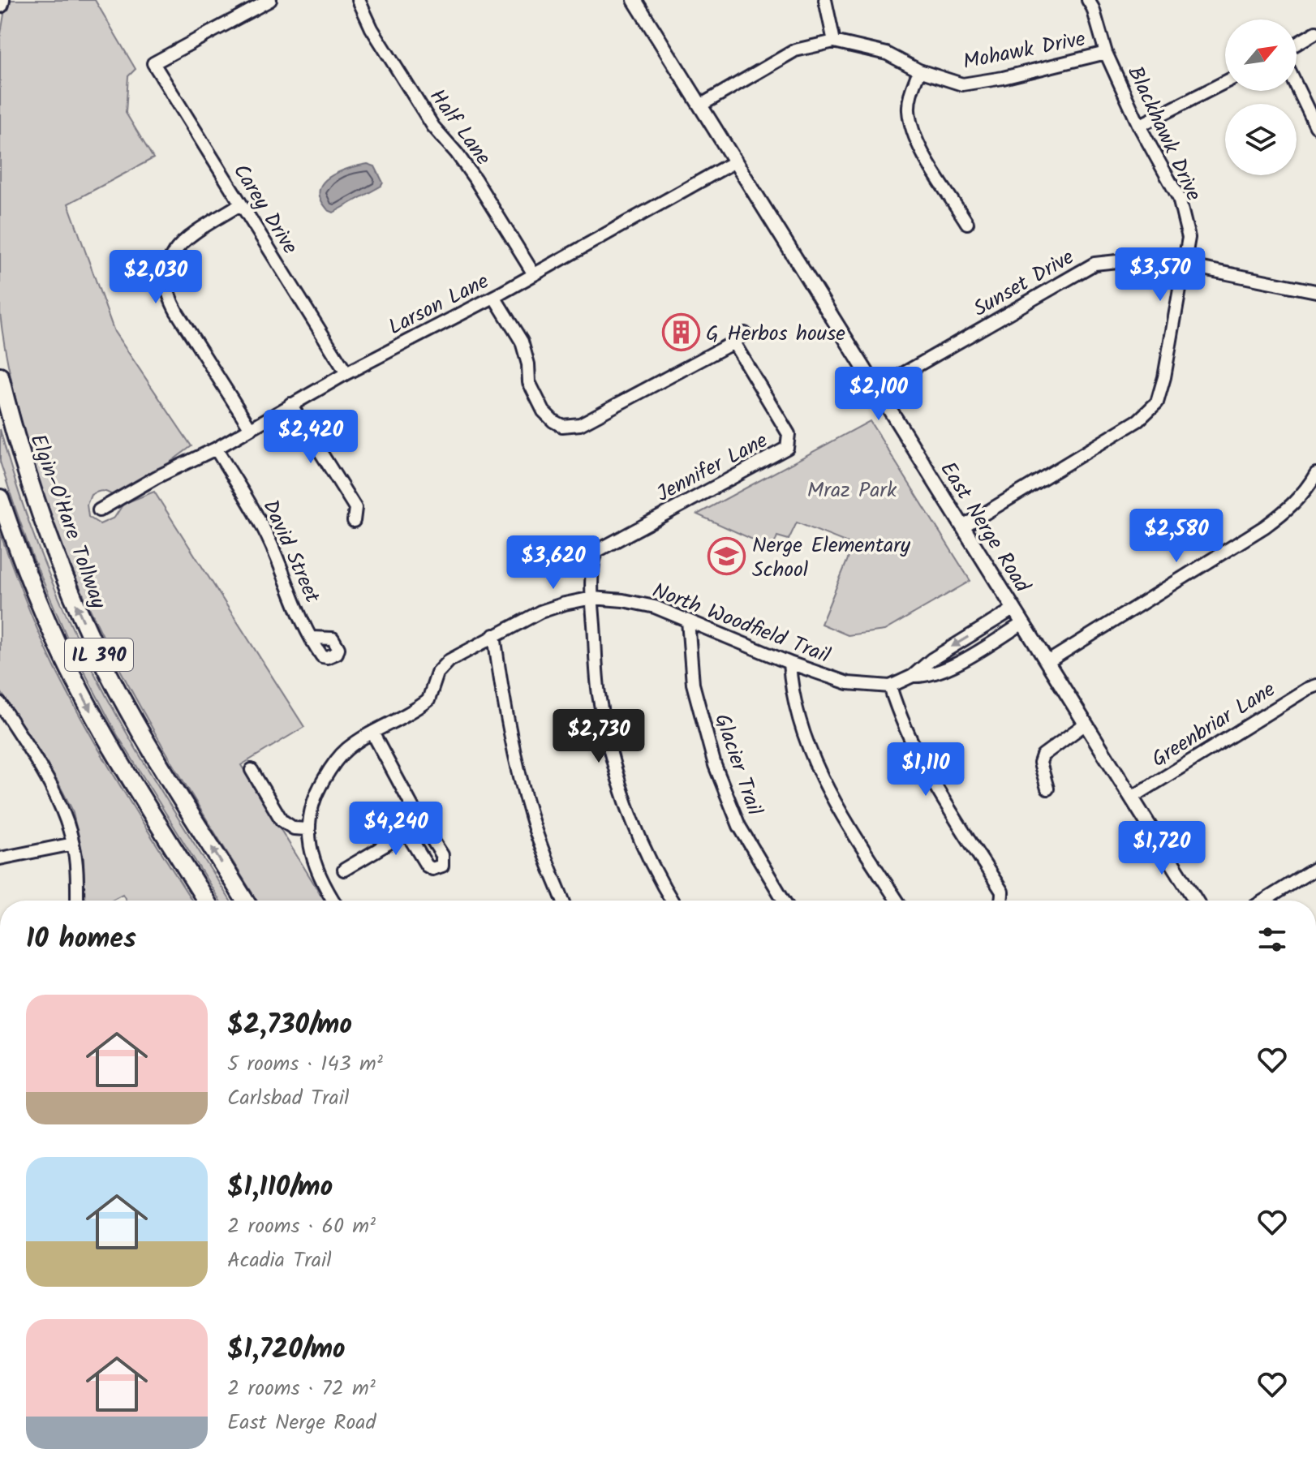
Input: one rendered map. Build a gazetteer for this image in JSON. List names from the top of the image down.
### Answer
{
  "streets": {
    "highway": ["Elgin-O'Hare Tollway", "IL 390"],
    "main road": ["East Nerge Road"],
    "street": [
      "Mohawk Drive",
      "Half Lane",
      "Blackhawk Drive",
      "Carey Drive",
      "Sunset Drive",
      "Larson Lane",
      "Jennifer Lane",
      "David Street",
      "North Woodfield Trail",
      "Greenbriar Lane",
      "Glacier Trail"
    ]
  },
  "crossings": [
    ["Mohawk Drive", "Blackhawk Drive"],
    ["Mohawk Drive", "East Nerge Road"],
    ["Half Lane", "Larson Lane"],
    ["Blackhawk Drive", "Sunset Drive"],
    ["Blackhawk Drive", "East Nerge Road"],
    ["Carey Drive", "Larson Lane"],
    ["Sunset Drive", "East Nerge Road"],
    ["Larson Lane", "East Nerge Road"],
    ["Larson Lane", "David Street"],
    ["Jennifer Lane", "North Woodfield Trail"],
    ["East Nerge Road", "North Woodfield Trail"],
    ["East Nerge Road", "Greenbriar Lane"],
    ["North Woodfield Trail", "Glacier Trail"]
  ],
  "parks": ["Mraz Park"],
  "places": {
    "building": ["G Herbos house"],
    "school or university": ["Nerge Elementary School"]
  },
  "north": "top right",
  "page": {
    "price": [
      "$3,570",
      "$2,030",
      "$2,100",
      "$2,420",
      "$2,580",
      "$3,620",
      "$2,730",
      "$1,110",
      "$4,240",
      "$1,720"
    ],
    "heading": "10 homes",
    "list": [
      {
        "name": "$2,730/mo",
        "note": "5 rooms · 143 m² · Carlsbad Trail"
      },
      {
        "name": "$1,110/mo",
        "note": "2 rooms · 60 m² · Acadia Trail"
      },
      {
        "name": "$1,720/mo",
        "note": "2 rooms · 72 m² · East Nerge Road"
      }
    ]
  }
}
